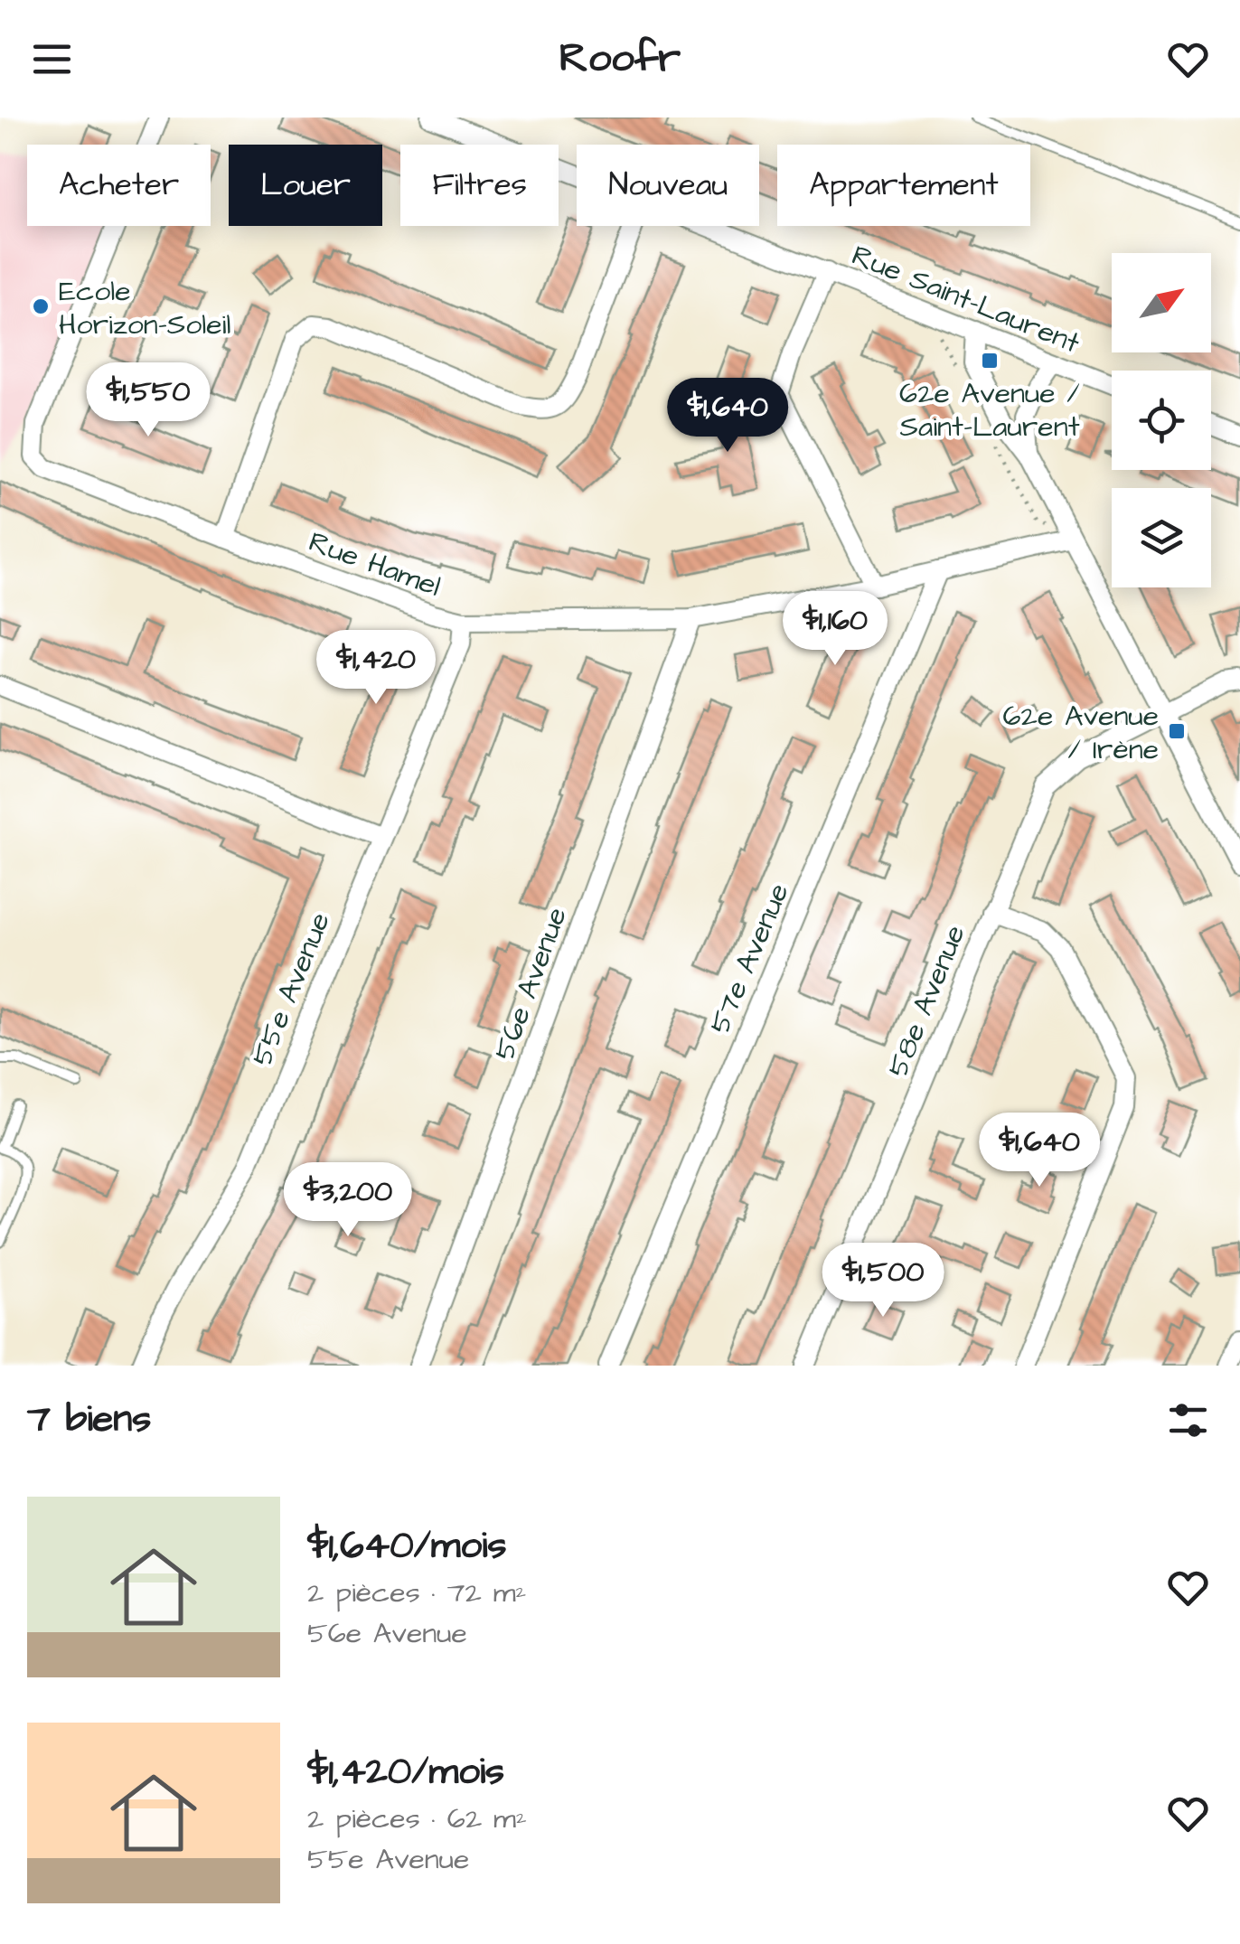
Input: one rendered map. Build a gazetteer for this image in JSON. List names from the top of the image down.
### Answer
{
  "streets": {
    "street": [
      "Rue Saint-Laurent",
      "Rue Hamel",
      "57e Avenue",
      "56e Avenue",
      "55e Avenue",
      "58e Avenue"
    ]
  },
  "crossings": [
    ["Rue Hamel", "57e Avenue"],
    ["Rue Hamel", "56e Avenue"],
    ["Rue Hamel", "55e Avenue"]
  ],
  "places": {
    "other": ["Ecole Horizon-Soleil"],
    "transit": ["62e Avenue / Saint-Laurent", "62e Avenue / Irène"]
  },
  "north": "top right",
  "page": {
    "header": "Roofr",
    "chip": [
      "Acheter",
      "Louer",
      "Filtres",
      "Nouveau",
      "Appartement"
    ],
    "price": [
      "$1,550",
      "$1,640",
      "$1,160",
      "$1,420",
      "$1,640",
      "$3,200",
      "$1,500"
    ],
    "heading": "7 biens",
    "list": [
      {
        "name": "$1,640/mois",
        "note": "2 pièces · 72 m² · 56e Avenue"
      },
      {
        "name": "$1,420/mois",
        "note": "2 pièces · 62 m² · 55e Avenue"
      }
    ]
  }
}
